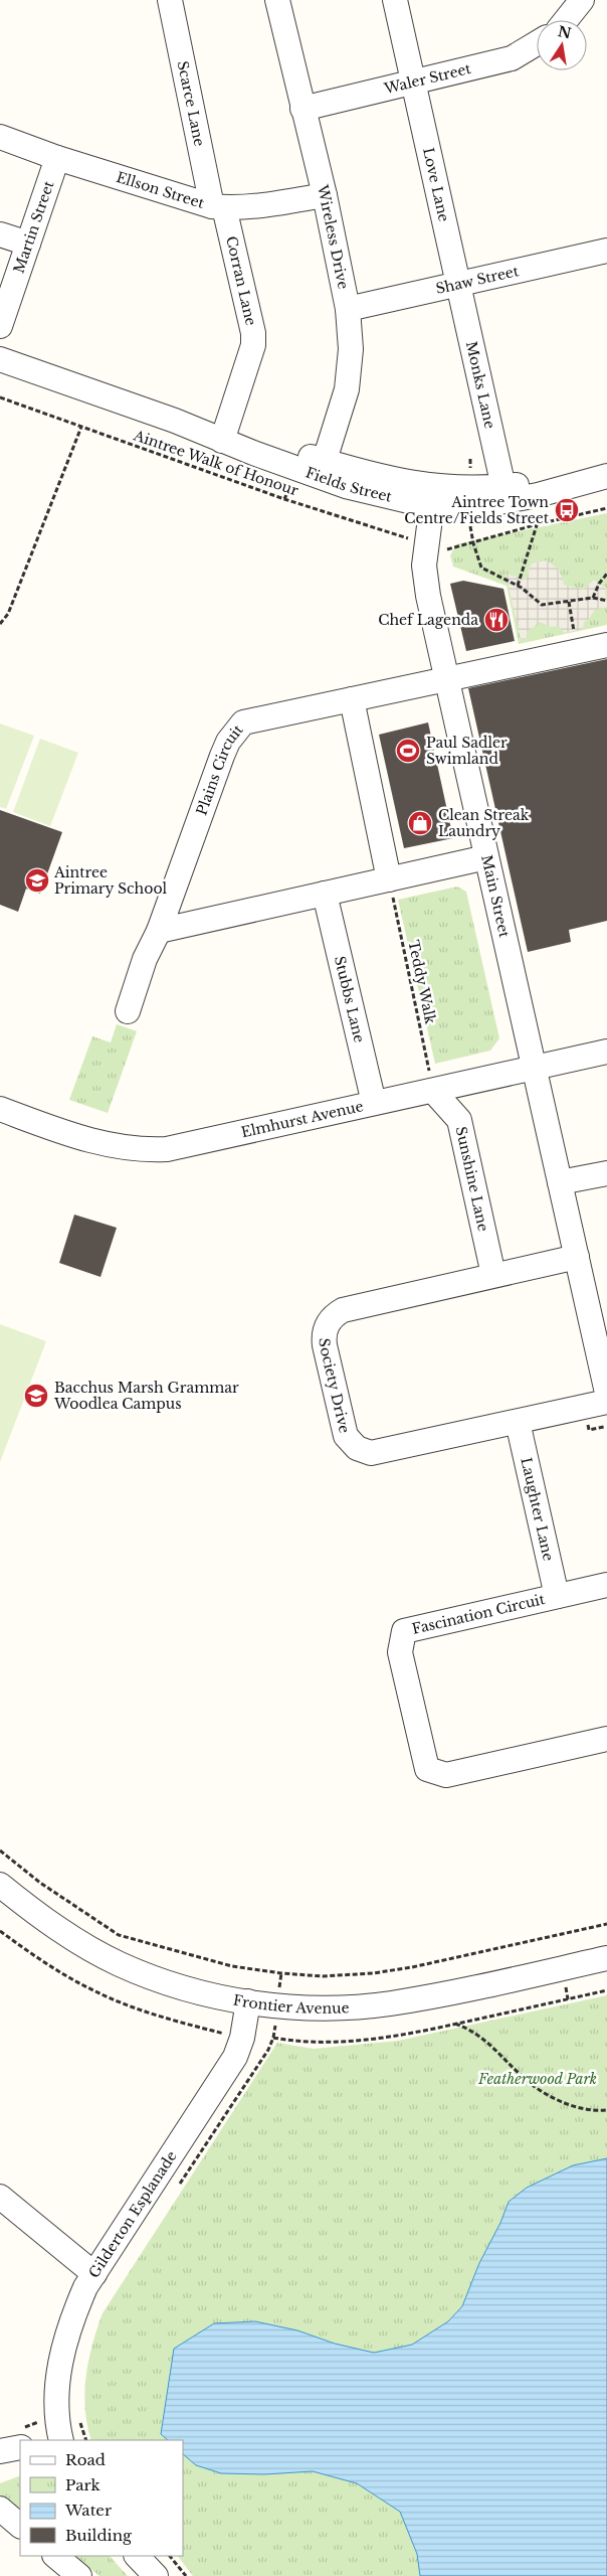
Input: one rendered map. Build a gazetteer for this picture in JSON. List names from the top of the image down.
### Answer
{
  "streets": {
    "street": [
      "Waler Street",
      "Scarce Lane",
      "Love Lane",
      "Ellson Street",
      "Martin Street",
      "Wireless Drive",
      "Shaw Street",
      "Corran Lane",
      "Monks Lane",
      "Fields Street",
      "Plains Circuit",
      "Main Street",
      "Stubbs Lane",
      "Elmhurst Avenue",
      "Sunshine Lane",
      "Society Drive",
      "Laughter Lane",
      "Fascination Circuit",
      "Frontier Avenue",
      "Gilderton Esplanade"
    ],
    "path": ["Aintree Walk of Honour", "Teddy Walk"]
  },
  "crossings": [
    ["Waler Street", "Love Lane"],
    ["Waler Street", "Wireless Drive"],
    ["Scarce Lane", "Ellson Street"],
    ["Scarce Lane", "Corran Lane"],
    ["Love Lane", "Shaw Street"],
    ["Love Lane", "Monks Lane"],
    ["Ellson Street", "Martin Street"],
    ["Ellson Street", "Wireless Drive"],
    ["Ellson Street", "Corran Lane"],
    ["Wireless Drive", "Shaw Street"],
    ["Wireless Drive", "Fields Street"],
    ["Shaw Street", "Monks Lane"],
    ["Corran Lane", "Fields Street"],
    ["Monks Lane", "Fields Street"],
    ["Aintree Walk of Honour", "Main Street"],
    ["Fields Street", "Main Street"],
    ["Plains Circuit", "Main Street"],
    ["Main Street", "Elmhurst Avenue"],
    ["Main Street", "Society Drive"],
    ["Teddy Walk", "Elmhurst Avenue"],
    ["Teddy Walk", "Sunshine Lane"],
    ["Stubbs Lane", "Elmhurst Avenue"],
    ["Elmhurst Avenue", "Sunshine Lane"],
    ["Sunshine Lane", "Society Drive"],
    ["Society Drive", "Laughter Lane"],
    ["Laughter Lane", "Fascination Circuit"],
    ["Frontier Avenue", "Gilderton Esplanade"]
  ],
  "parks": ["Featherwood Park"],
  "places": {
    "bus stop": ["Aintree Town Centre/Fields Street"],
    "restaurant": ["Chef Lagenda"],
    "sports": ["Paul Sadler Swimland"],
    "shop": ["Clean Streak Laundry"],
    "school or university": ["Aintree Primary School", "Bacchus Marsh Grammar Woodlea Campus"]
  },
  "legend": [
    "Road",
    "Park",
    "Water",
    "Building"
  ],
  "north": "top"
}
